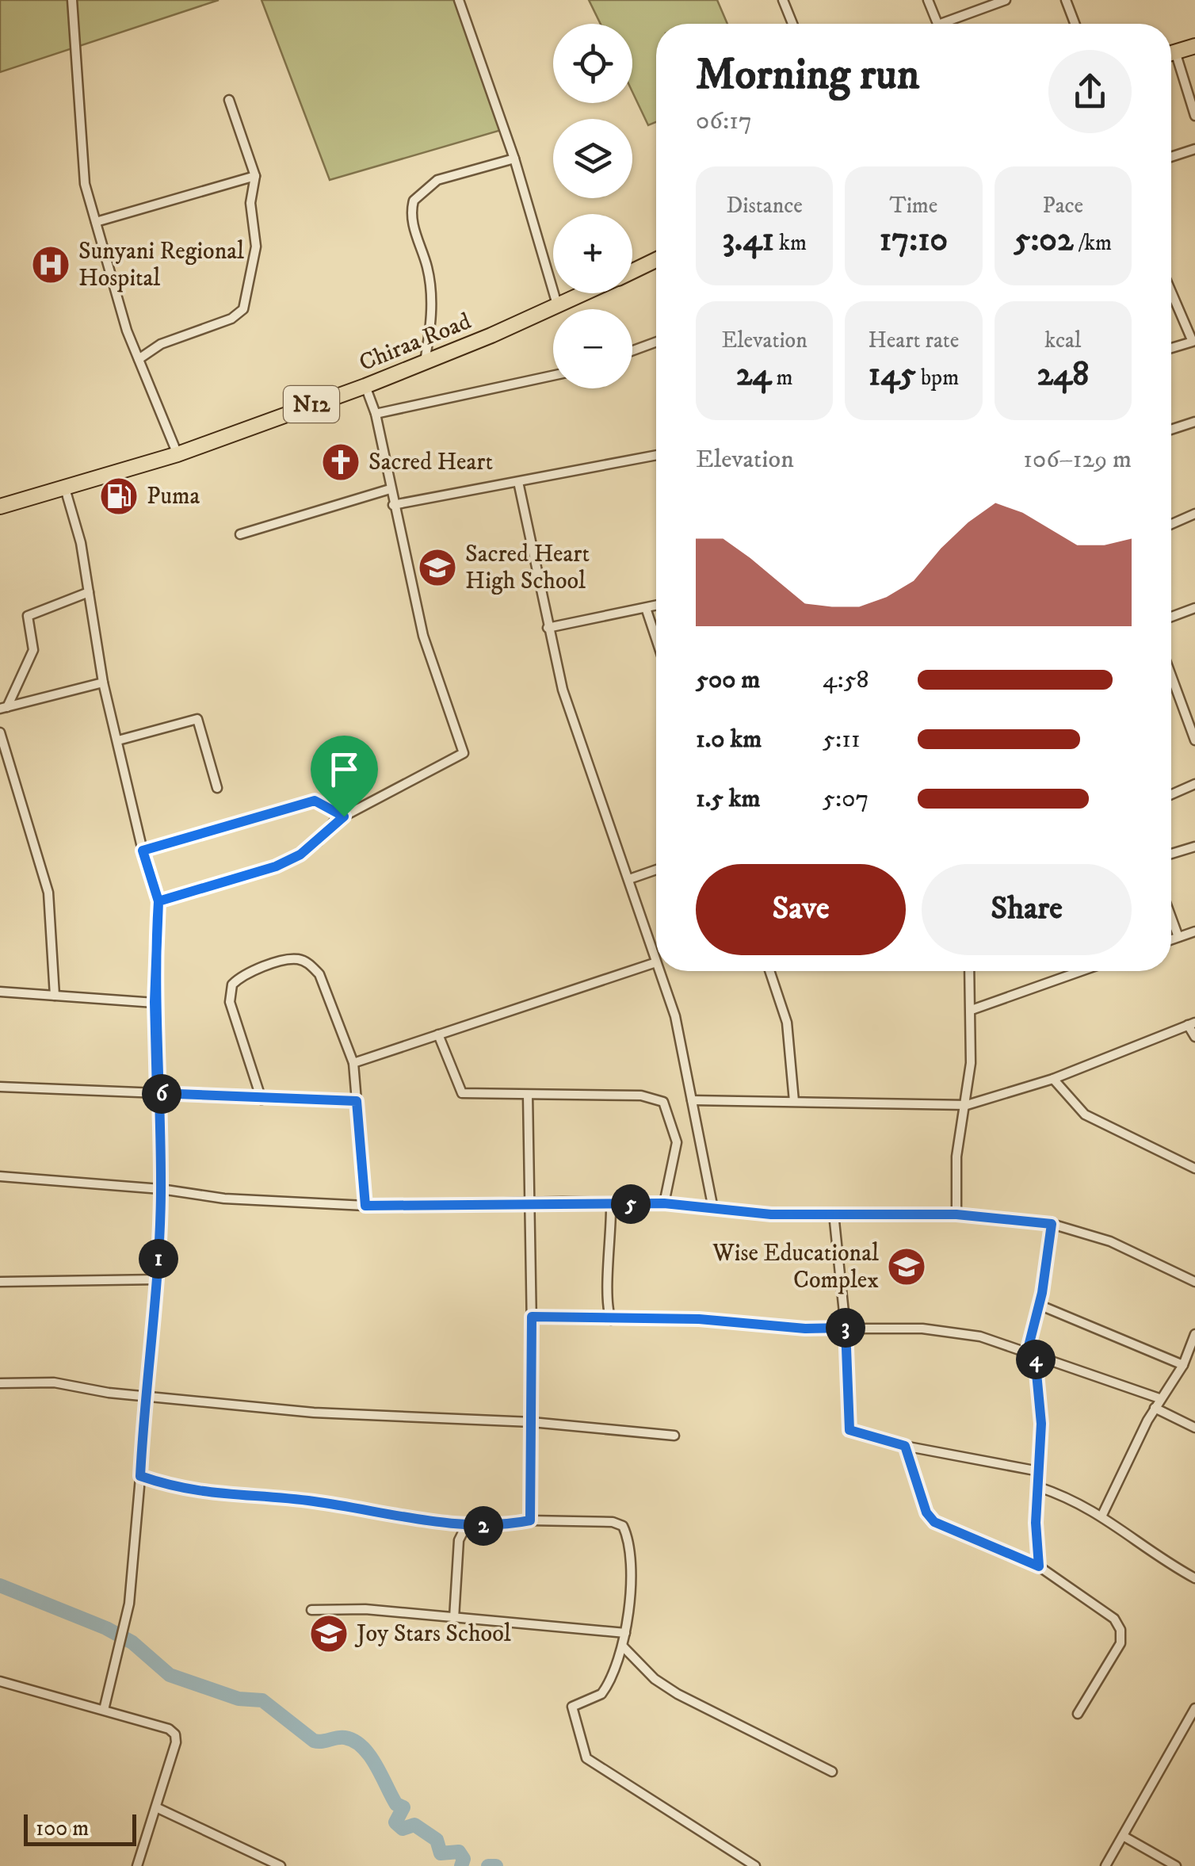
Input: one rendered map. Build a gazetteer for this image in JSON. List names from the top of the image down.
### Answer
{
  "streets": {
    "highway": ["Chiraa Road", "N12"]
  },
  "places": {
    "hospital": ["Sunyani Regional Hospital"],
    "church": ["Sacred Heart"],
    "fuel station": ["Puma"],
    "school or university": ["Sacred Heart High School", "Wise Educational Complex", "Joy Stars School"]
  },
  "scale_bar": "100 m",
  "page": {
    "map_buttons": ["+", "−"],
    "heading": ["Morning run", "06:17"],
    "stats": [
      ["Distance", "3.41 km"],
      ["Time", "17:10"],
      ["Pace", "5:02 /km"],
      ["Elevation", "24 m"],
      ["Heart rate", "145 bpm"],
      ["kcal", "248"]
    ],
    "chart": ["Elevation", "106–129 m"],
    "list": [
      {
        "name": "500 m",
        "note": "4:58"
      },
      {
        "name": "1.0 km",
        "note": "5:11"
      },
      {
        "name": "1.5 km",
        "note": "5:07"
      }
    ],
    "buttons": ["Save", "Share"],
    "pins": [
      "6",
      "5",
      "1",
      "3",
      "4",
      "2"
    ],
    "scale": "100 m"
  }
}
